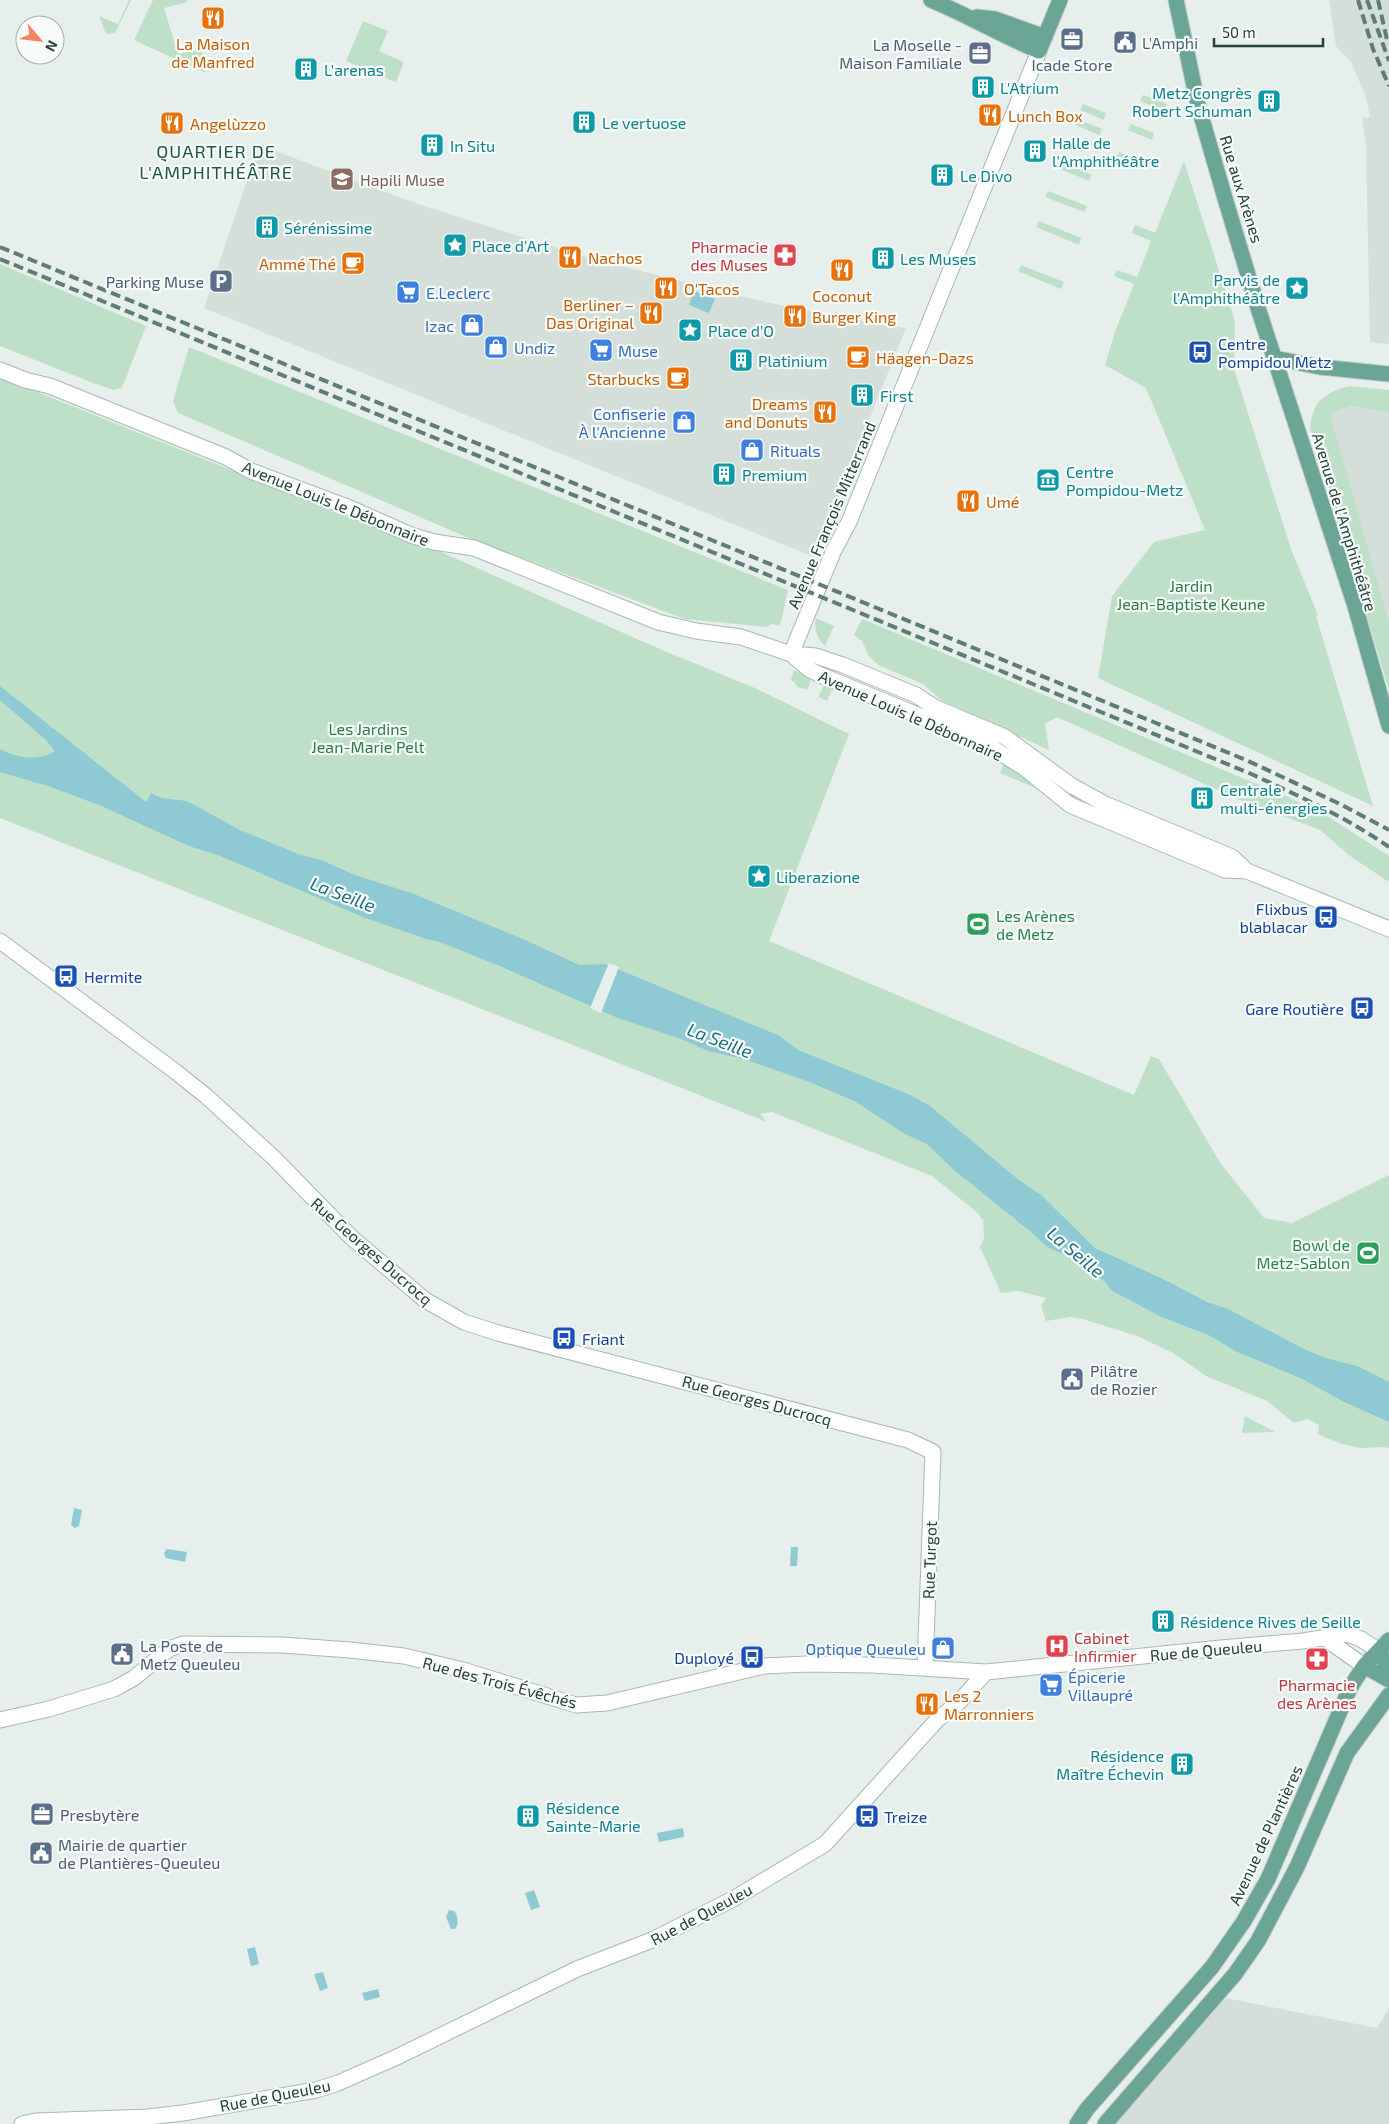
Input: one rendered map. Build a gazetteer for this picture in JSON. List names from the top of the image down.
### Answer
{
  "streets": {
    "main road": [
      "Rue aux Arènes",
      "Avenue François Mitterrand",
      "Avenue de l'Amphithéâtre",
      "Avenue de Plantières"
    ],
    "street": [
      "Avenue Louis le Débonnaire",
      "Rue Georges Ducrocq",
      "Rue Turgot",
      "Rue de Queuleu",
      "Rue des Trois Évêchés"
    ]
  },
  "crossings": [
    ["Rue aux Arènes", "Avenue de l'Amphithéâtre"],
    ["Avenue Louis le Débonnaire", "Avenue François Mitterrand"],
    ["Rue Georges Ducrocq", "Rue Turgot"],
    ["Rue Turgot", "Rue des Trois Évêchés"],
    ["Rue de Queuleu", "Rue des Trois Évêchés"],
    ["Rue de Queuleu", "Avenue de Plantières"]
  ],
  "districts": ["QUARTIER DE L'AMPHITHÉÂTRE"],
  "water": ["La Seille"],
  "parks": ["Jardin Jean-Baptiste Keune", "Les Jardins Jean-Marie Pelt"],
  "places": {
    "restaurant": [
      "La Maison de Manfred",
      "Lunch Box",
      "Angelùzzo",
      "Nachos",
      "Coconut",
      "O'Tacos",
      "Berliner – Das Original",
      "Burger King",
      "Dreams and Donuts",
      "Umé",
      "Les 2 Marronniers"
    ],
    "office": ["Icade Store", "La Moselle - Maison Familiale", "Presbytère"],
    "public building": [
      "L'Amphi",
      "Pilâtre de Rozier",
      "La Poste de Metz Queuleu",
      "Mairie de quartier de Plantières-Queuleu"
    ],
    "building": [
      "L'arenas",
      "L'Atrium",
      "Metz Congrès Robert Schuman",
      "Le vertuose",
      "In Situ",
      "Halle de l'Amphithéâtre",
      "Le Divo",
      "Sérénissime",
      "Les Muses",
      "Platinium",
      "First",
      "Premium",
      "Centrale multi-énergies",
      "Résidence Rives de Seille",
      "Résidence Maître Échevin",
      "Résidence Sainte-Marie"
    ],
    "school or university": ["Hapili Muse"],
    "place": [
      "Place d'Art",
      "Parvis de l'Amphithéâtre",
      "Place d'O",
      "Liberazione"
    ],
    "pharmacy": ["Pharmacie des Muses", "Pharmacie des Arènes"],
    "cafe": ["Ammé Thé", "Häagen-Dazs", "Starbucks"],
    "parking": ["Parking Muse"],
    "supermarket": ["E.Leclerc", "Muse", "Épicerie Villaupré"],
    "shop": [
      "Izac",
      "Undiz",
      "Confiserie À l'Ancienne",
      "Rituals",
      "Optique Queuleu"
    ],
    "bus stop": [
      "Centre Pompidou Metz",
      "Flixbus blablacar",
      "Hermite",
      "Gare Routière",
      "Friant",
      "Duployé",
      "Treize"
    ],
    "museum": ["Centre Pompidou-Metz"],
    "sports": ["Les Arènes de Metz", "Bowl de Metz-Sablon"],
    "hospital": ["Cabinet Infirmier"]
  },
  "scale_bar": "50 m",
  "north": "bottom right"
}
